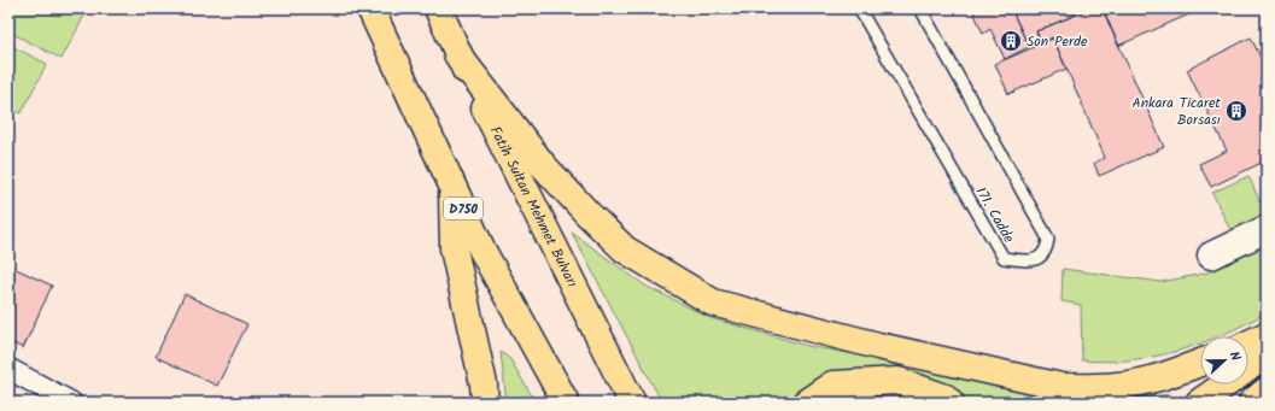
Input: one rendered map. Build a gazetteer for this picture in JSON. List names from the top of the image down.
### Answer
{
  "streets": {
    "main road": ["Fatih Sultan Mehmet Bulvarı", "D750"],
    "lane": ["171. Cadde"]
  },
  "places": {
    "building": ["Son Perde", "Ankara Ticaret Borsası"]
  },
  "north": "right"
}
